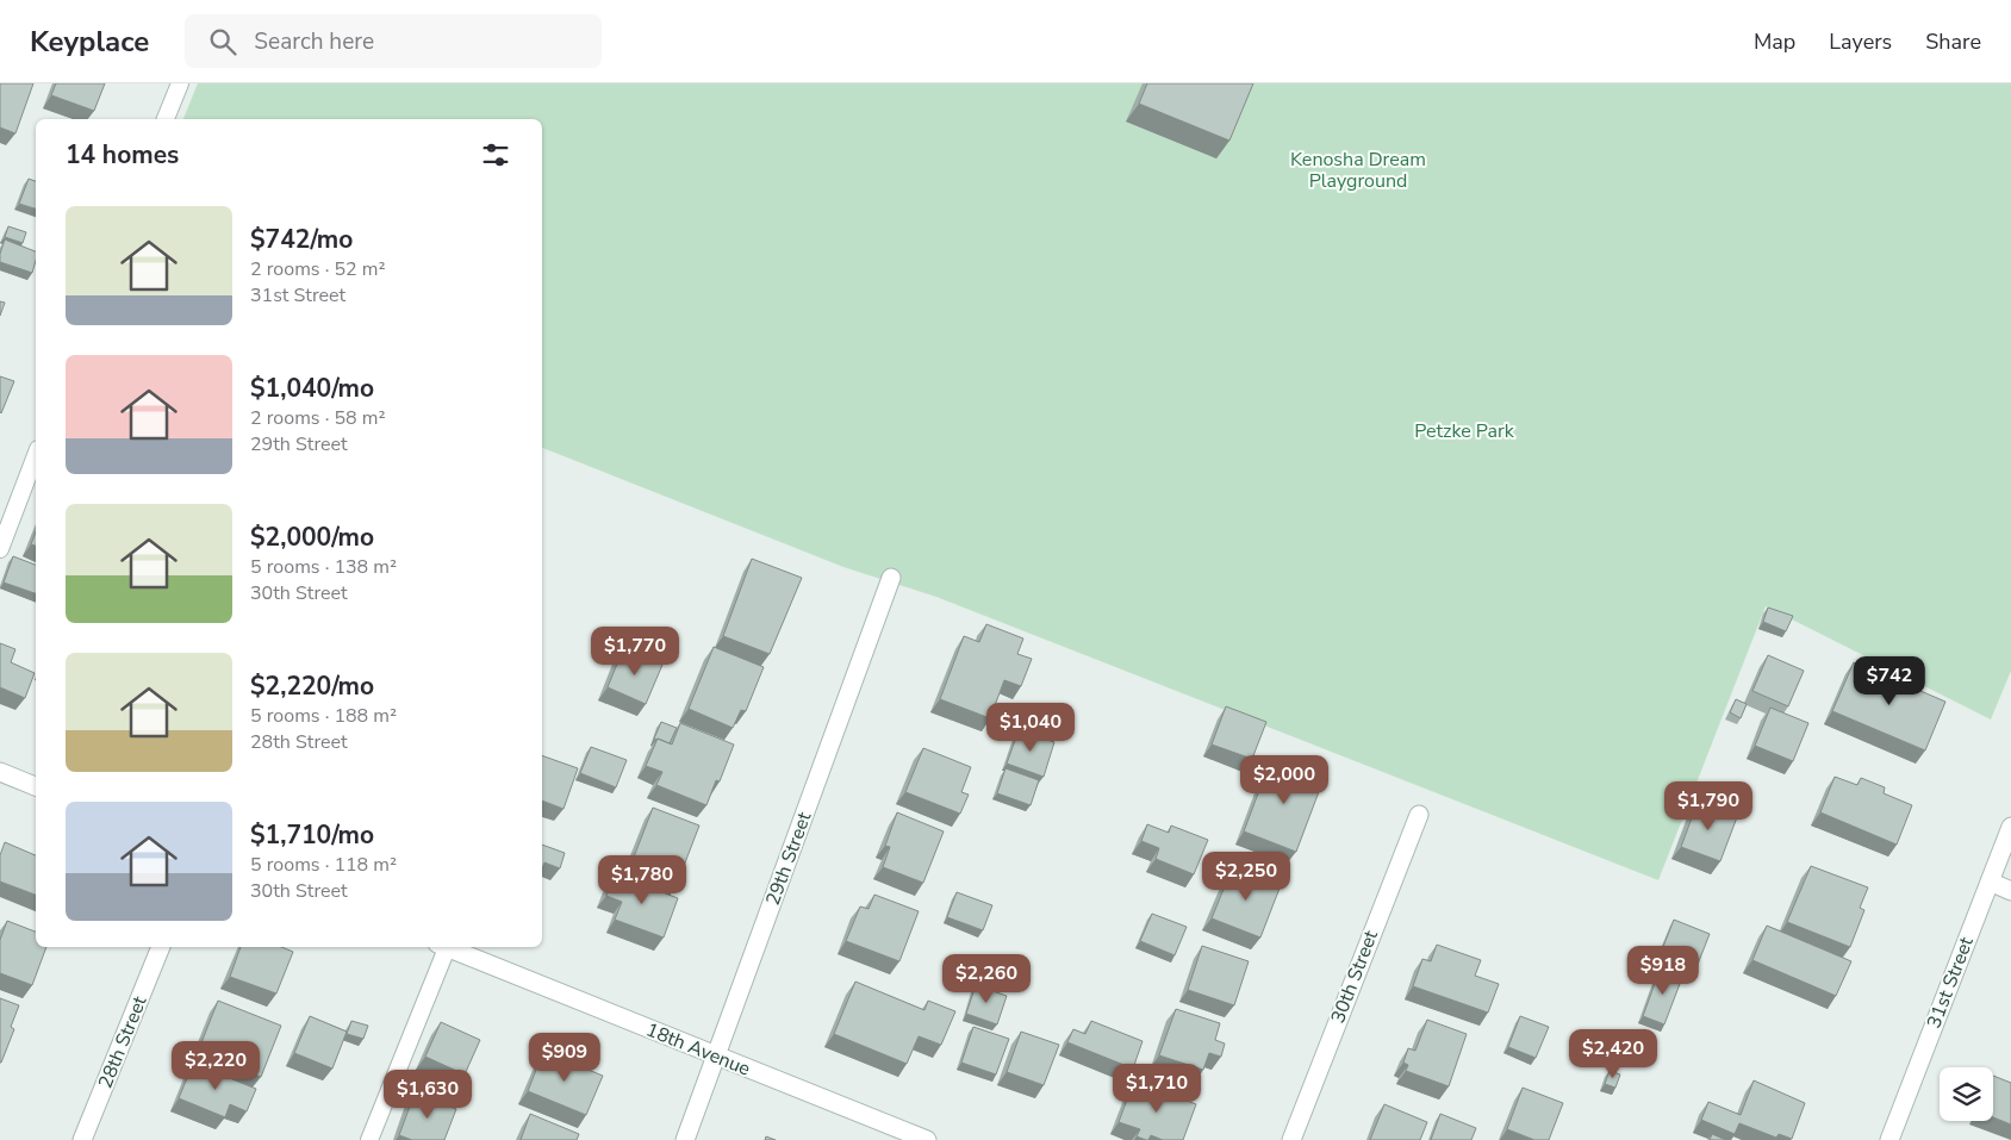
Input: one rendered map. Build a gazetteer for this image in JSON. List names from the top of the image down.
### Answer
{
  "streets": {
    "street": [
      "29th Street",
      "30th Street",
      "31st Street",
      "28th Street",
      "18th Avenue"
    ]
  },
  "crossings": [
    ["29th Street", "18th Avenue"]
  ],
  "parks": ["Kenosha Dream Playground", "Petzke Park"],
  "page": {
    "header": "Keyplace",
    "search": "Search here",
    "nav": ["Map", "Layers", "Share"],
    "heading": "14 homes",
    "list": [
      {
        "name": "$742/mo",
        "note": "2 rooms · 52 m² · 31st Street"
      },
      {
        "name": "$1,040/mo",
        "note": "2 rooms · 58 m² · 29th Street"
      },
      {
        "name": "$2,000/mo",
        "note": "5 rooms · 138 m² · 30th Street"
      },
      {
        "name": "$2,220/mo",
        "note": "5 rooms · 188 m² · 28th Street"
      },
      {
        "name": "$1,710/mo",
        "note": "5 rooms · 118 m² · 30th Street"
      }
    ],
    "price": [
      "$1,770",
      "$742",
      "$1,040",
      "$2,000",
      "$1,790",
      "$2,250",
      "$1,780",
      "$918",
      "$2,260",
      "$2,420",
      "$909",
      "$2,220",
      "$1,710",
      "$1,630"
    ]
  }
}
